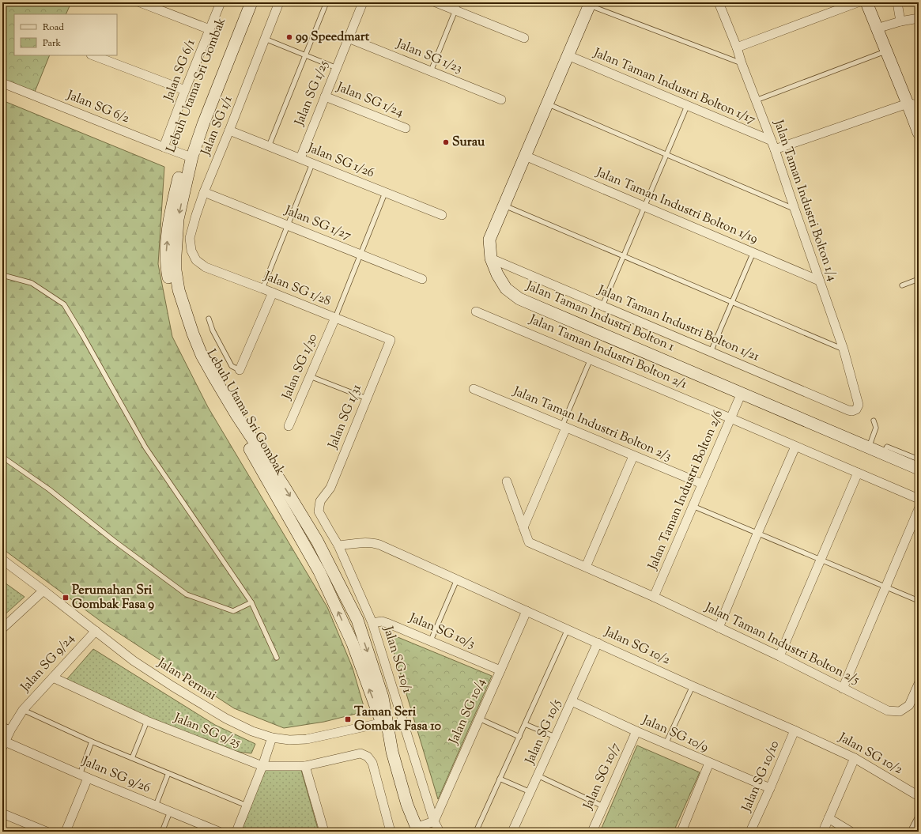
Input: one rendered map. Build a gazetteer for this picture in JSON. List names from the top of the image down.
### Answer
{
  "streets": {
    "street": [
      "Jalan SG 1/23",
      "Jalan SG 6/1",
      "Lebuh Utama Sri Gombak",
      "Jalan Taman Industri Bolton 1/17",
      "Jalan SG 1/25",
      "Jalan SG 1/24",
      "Jalan SG 6/2",
      "Jalan SG 1/1",
      "Jalan SG 1/26",
      "Jalan Taman Industri Bolton 1/4",
      "Jalan Taman Industri Bolton 1/19",
      "Jalan SG 1/27",
      "Jalan SG 1/28",
      "Jalan Taman Industri Bolton 1",
      "Jalan Taman Industri Bolton 1/21",
      "Jalan Taman Industri Bolton 2/1",
      "Jalan SG 1/30",
      "Jalan SG 1/31",
      "Jalan Taman Industri Bolton 2/3",
      "Jalan Taman Industri Bolton 2/6",
      "Jalan SG 10/3",
      "Jalan Taman Industri Bolton 2/5",
      "Jalan SG 10/2",
      "Jalan SG 10/1",
      "Jalan SG 9/24",
      "Jalan Permai",
      "Jalan SG 10/4",
      "Jalan SG 9/25",
      "Jalan SG 10/5",
      "Jalan SG 10/9",
      "Jalan SG 9/26",
      "Jalan SG 10/7",
      "Jalan SG 10/10"
    ]
  },
  "crossings": [
    ["Jalan SG 1/23", "Jalan SG 1/25"],
    ["Jalan SG 6/1", "Jalan SG 6/2"],
    ["Lebuh Utama Sri Gombak", "Jalan SG 6/2"],
    ["Lebuh Utama Sri Gombak", "Jalan Permai"],
    ["Jalan Taman Industri Bolton 1/17", "Jalan Taman Industri Bolton 1/4"],
    ["Jalan Taman Industri Bolton 1/17", "Jalan Taman Industri Bolton 1"],
    ["Jalan SG 1/25", "Jalan SG 1/24"],
    ["Jalan SG 1/25", "Jalan SG 1/26"],
    ["Jalan SG 1/1", "Jalan SG 1/26"],
    ["Jalan SG 1/1", "Jalan SG 1/27"],
    ["Jalan SG 1/1", "Jalan SG 1/28"],
    ["Jalan Taman Industri Bolton 1/4", "Jalan Taman Industri Bolton 1/19"],
    ["Jalan Taman Industri Bolton 1/4", "Jalan Taman Industri Bolton 1/21"],
    ["Jalan Taman Industri Bolton 1/19", "Jalan Taman Industri Bolton 1"],
    ["Jalan SG 1/28", "Jalan SG 1/30"],
    ["Jalan SG 1/28", "Jalan SG 1/31"],
    ["Jalan Taman Industri Bolton 1", "Jalan Taman Industri Bolton 1/21"],
    ["Jalan Taman Industri Bolton 1", "Jalan Taman Industri Bolton 2/6"],
    ["Jalan Taman Industri Bolton 2/1", "Jalan Taman Industri Bolton 2/6"],
    ["Jalan SG 1/31", "Jalan SG 10/1"],
    ["Jalan Taman Industri Bolton 2/3", "Jalan Taman Industri Bolton 2/6"],
    ["Jalan Taman Industri Bolton 2/6", "Jalan Taman Industri Bolton 2/5"],
    ["Jalan SG 10/3", "Jalan SG 10/1"],
    ["Jalan SG 10/3", "Jalan SG 10/4"],
    ["Jalan SG 10/2", "Jalan SG 10/1"],
    ["Jalan SG 10/2", "Jalan SG 10/4"],
    ["Jalan SG 10/2", "Jalan SG 10/5"],
    ["Jalan SG 10/2", "Jalan SG 10/10"],
    ["Jalan SG 10/1", "Jalan SG 10/4"],
    ["Jalan SG 9/24", "Jalan Permai"],
    ["Jalan SG 9/24", "Jalan SG 9/25"],
    ["Jalan SG 9/24", "Jalan SG 9/26"],
    ["Jalan SG 10/5", "Jalan SG 10/9"],
    ["Jalan SG 10/9", "Jalan SG 10/7"],
    ["Jalan SG 10/9", "Jalan SG 10/10"]
  ],
  "places": {
    "other": ["99 Speedmart", "Surau"],
    "transit": ["Perumahan Sri Gombak Fasa 9", "Taman Seri Gombak Fasa 10"]
  },
  "legend": ["Road", "Park"]
}
